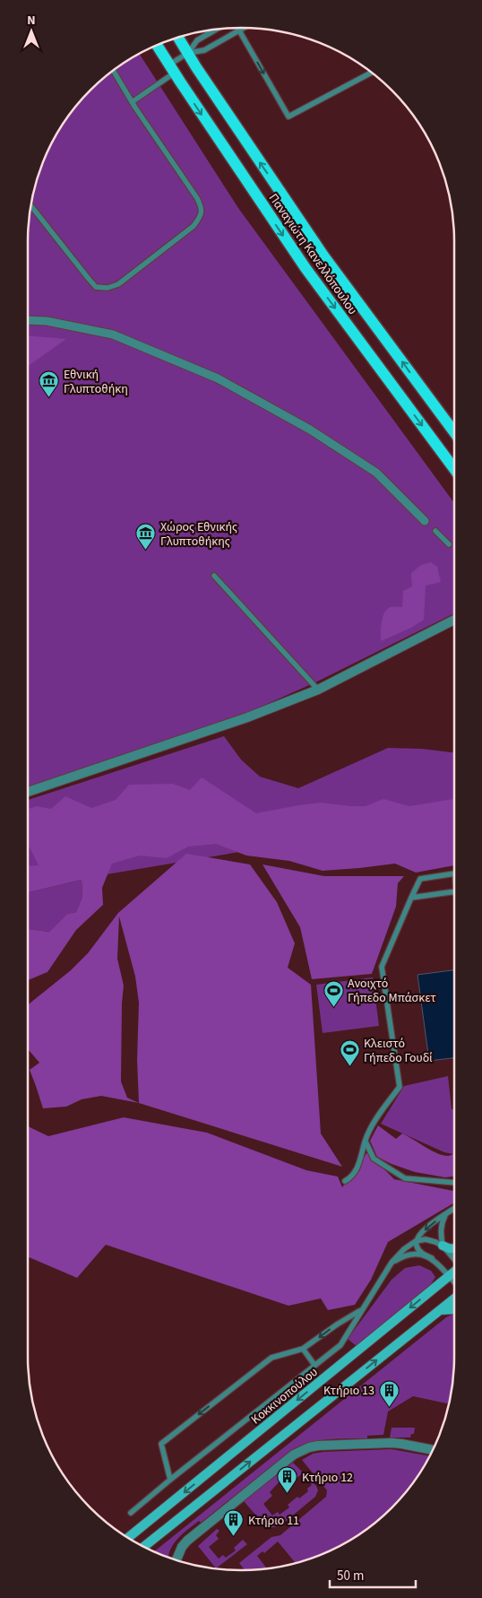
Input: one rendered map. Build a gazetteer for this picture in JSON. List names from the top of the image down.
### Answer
{
  "streets": {
    "main road": ["Παναγιώτη Κανελλόπουλου", "Κοκκινοπούλου"]
  },
  "places": {
    "museum": ["Εθνική Γλυπτοθήκη", "Χώρος Εθνικής Γλυπτοθήκης"],
    "sports": ["Ανοιχτό Γήπεδο Μπάσκετ", "Κλειστό Γήπεδο Γουδί"],
    "building": ["Κτήριο 13", "Κτήριο 12", "Κτήριο 11"]
  },
  "scale_bar": "50 m",
  "north": "top"
}
